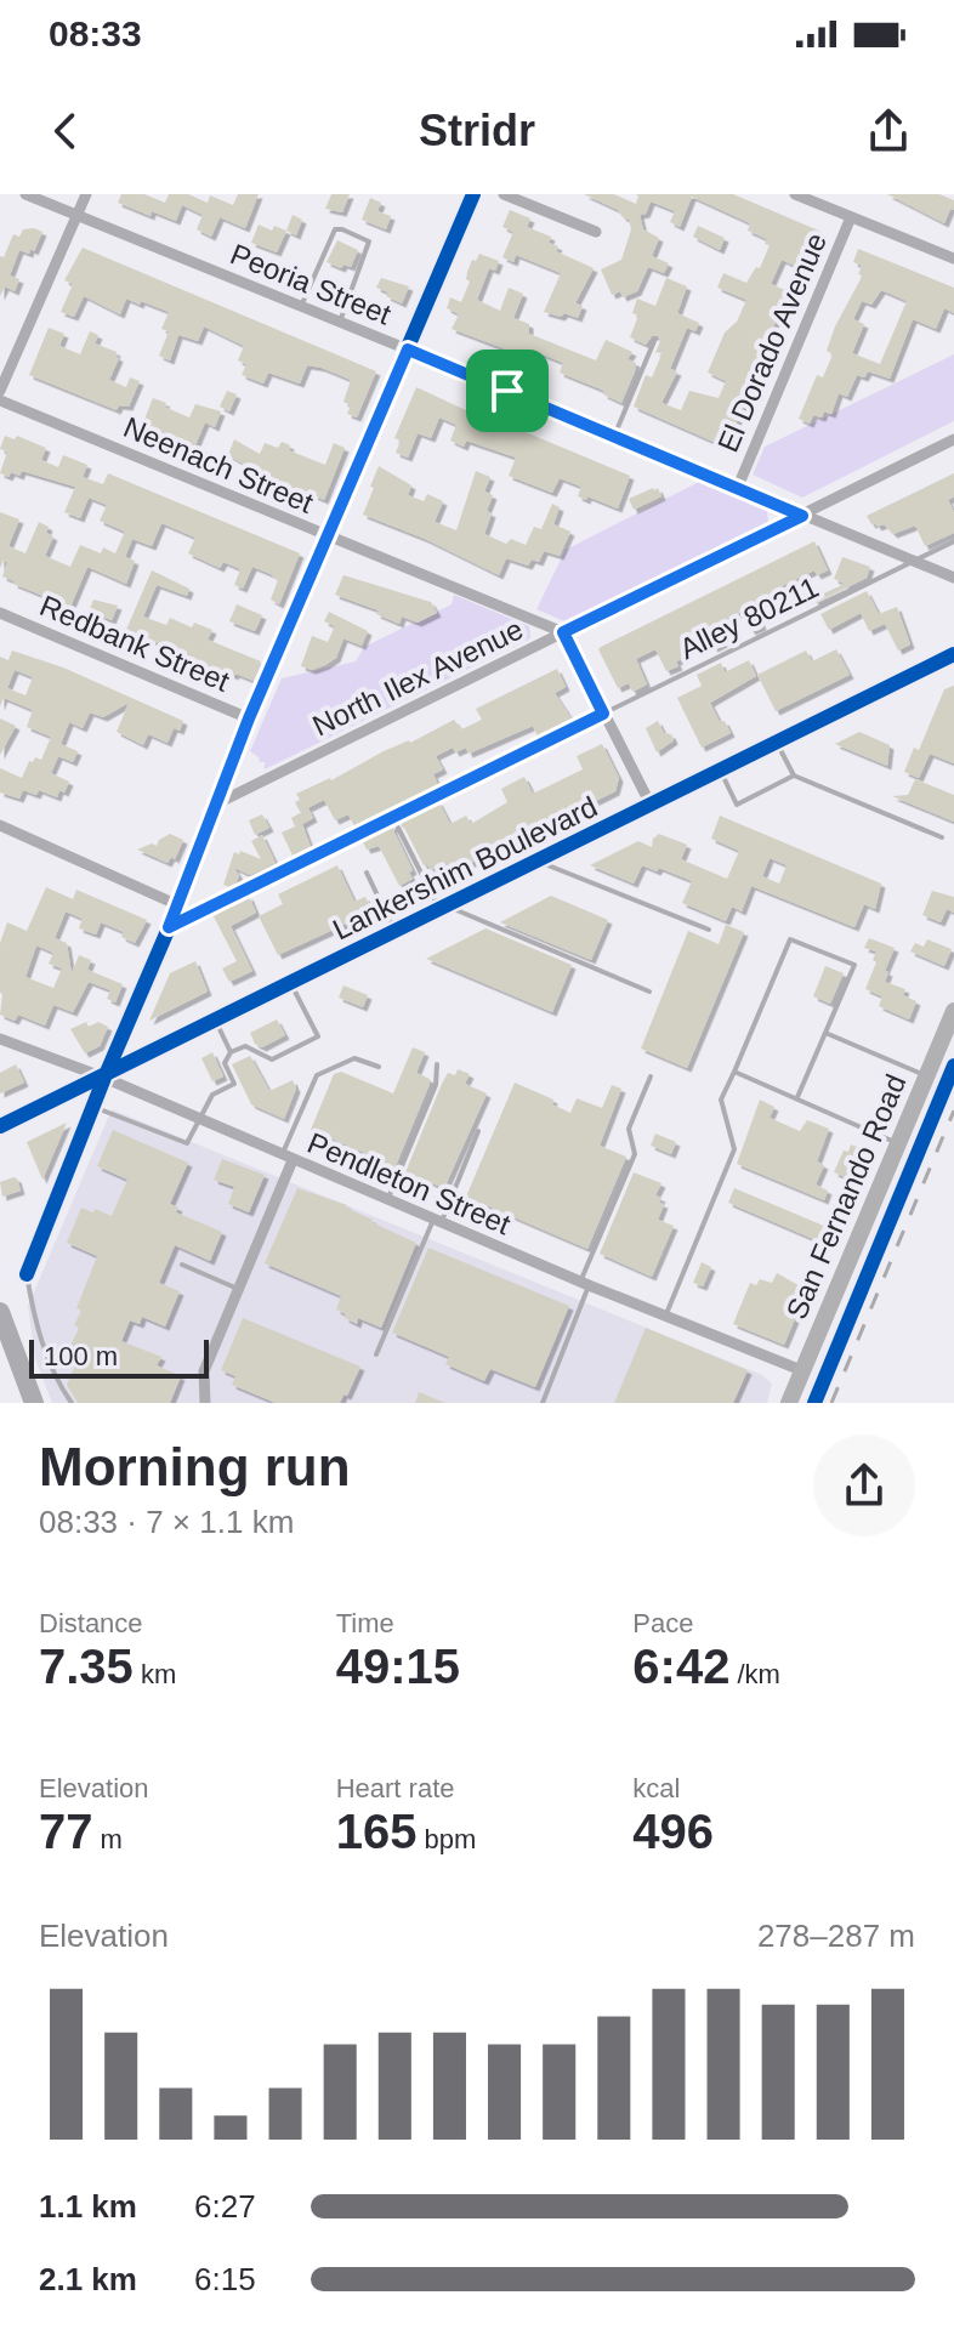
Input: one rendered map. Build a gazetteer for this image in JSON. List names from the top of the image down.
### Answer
{
  "streets": {
    "main road": ["Lankershim Boulevard", "San Fernando Road"],
    "street": [
      "Peoria Street",
      "El Dorado Avenue",
      "Neenach Street",
      "Redbank Street",
      "North Ilex Avenue",
      "Pendleton Street"
    ],
    "lane": ["Alley 80211"]
  },
  "crossings": [
    ["Peoria Street", "El Dorado Avenue"],
    ["Peoria Street", "Alley 80211"],
    ["Peoria Street", "North Ilex Avenue"],
    ["Neenach Street", "North Ilex Avenue"],
    ["Lankershim Boulevard", "Pendleton Street"],
    ["Pendleton Street", "San Fernando Road"]
  ],
  "scale_bar": "100 m",
  "page": {
    "status": "08:33",
    "header": "Stridr",
    "scale": "100 m",
    "heading": ["Morning run", "08:33 · 7 × 1.1 km"],
    "stats": [
      ["Distance", "7.35 km"],
      ["Time", "49:15"],
      ["Pace", "6:42 /km"],
      ["Elevation", "77 m"],
      ["Heart rate", "165 bpm"],
      ["kcal", "496"]
    ],
    "chart": ["Elevation", "278–287 m"],
    "list": [
      {
        "name": "1.1 km",
        "note": "6:27"
      },
      {
        "name": "2.1 km",
        "note": "6:15"
      }
    ]
  }
}
